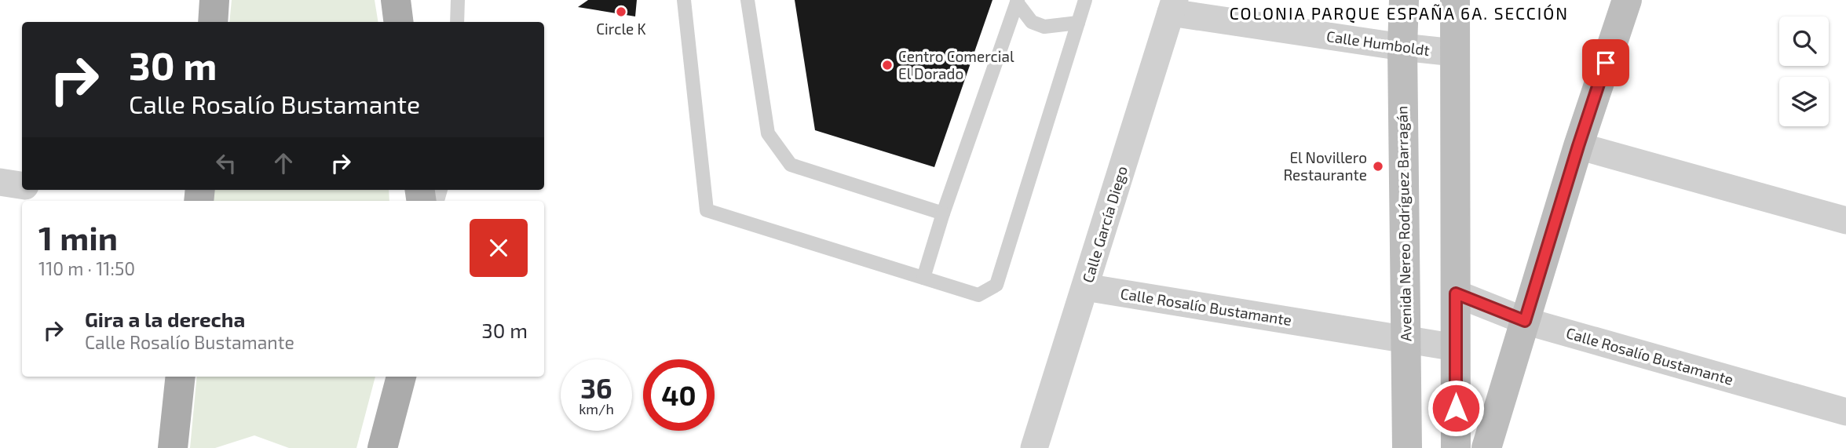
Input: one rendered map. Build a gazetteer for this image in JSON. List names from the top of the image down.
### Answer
{
  "streets": {
    "street": [
      "Calle Humboldt",
      "Avenida Nereo Rodríguez Barragán",
      "Calle García Diego",
      "Calle Rosalío Bustamante"
    ]
  },
  "crossings": [
    ["Calle Humboldt", "Avenida Nereo Rodríguez Barragán"],
    ["Calle Humboldt", "Calle García Diego"],
    ["Avenida Nereo Rodríguez Barragán", "Calle Rosalío Bustamante"],
    ["Calle García Diego", "Calle Rosalío Bustamante"]
  ],
  "districts": ["COLONIA PARQUE ESPAÑA 6A. SECCIÓN"],
  "places": ["Circle K", "Centro Comercial El Dorado", "El Novillero Restaurante"],
  "page": {
    "turn": ["30 m", "Calle Rosalío Bustamante"],
    "heading": ["1 min", "110 m · 11:50"],
    "list": [
      {
        "name": "Gira a la derecha",
        "note": "Calle Rosalío Bustamante",
        "value": "30 m"
      }
    ],
    "speed": "36 km/h",
    "limit": "40"
  }
}
